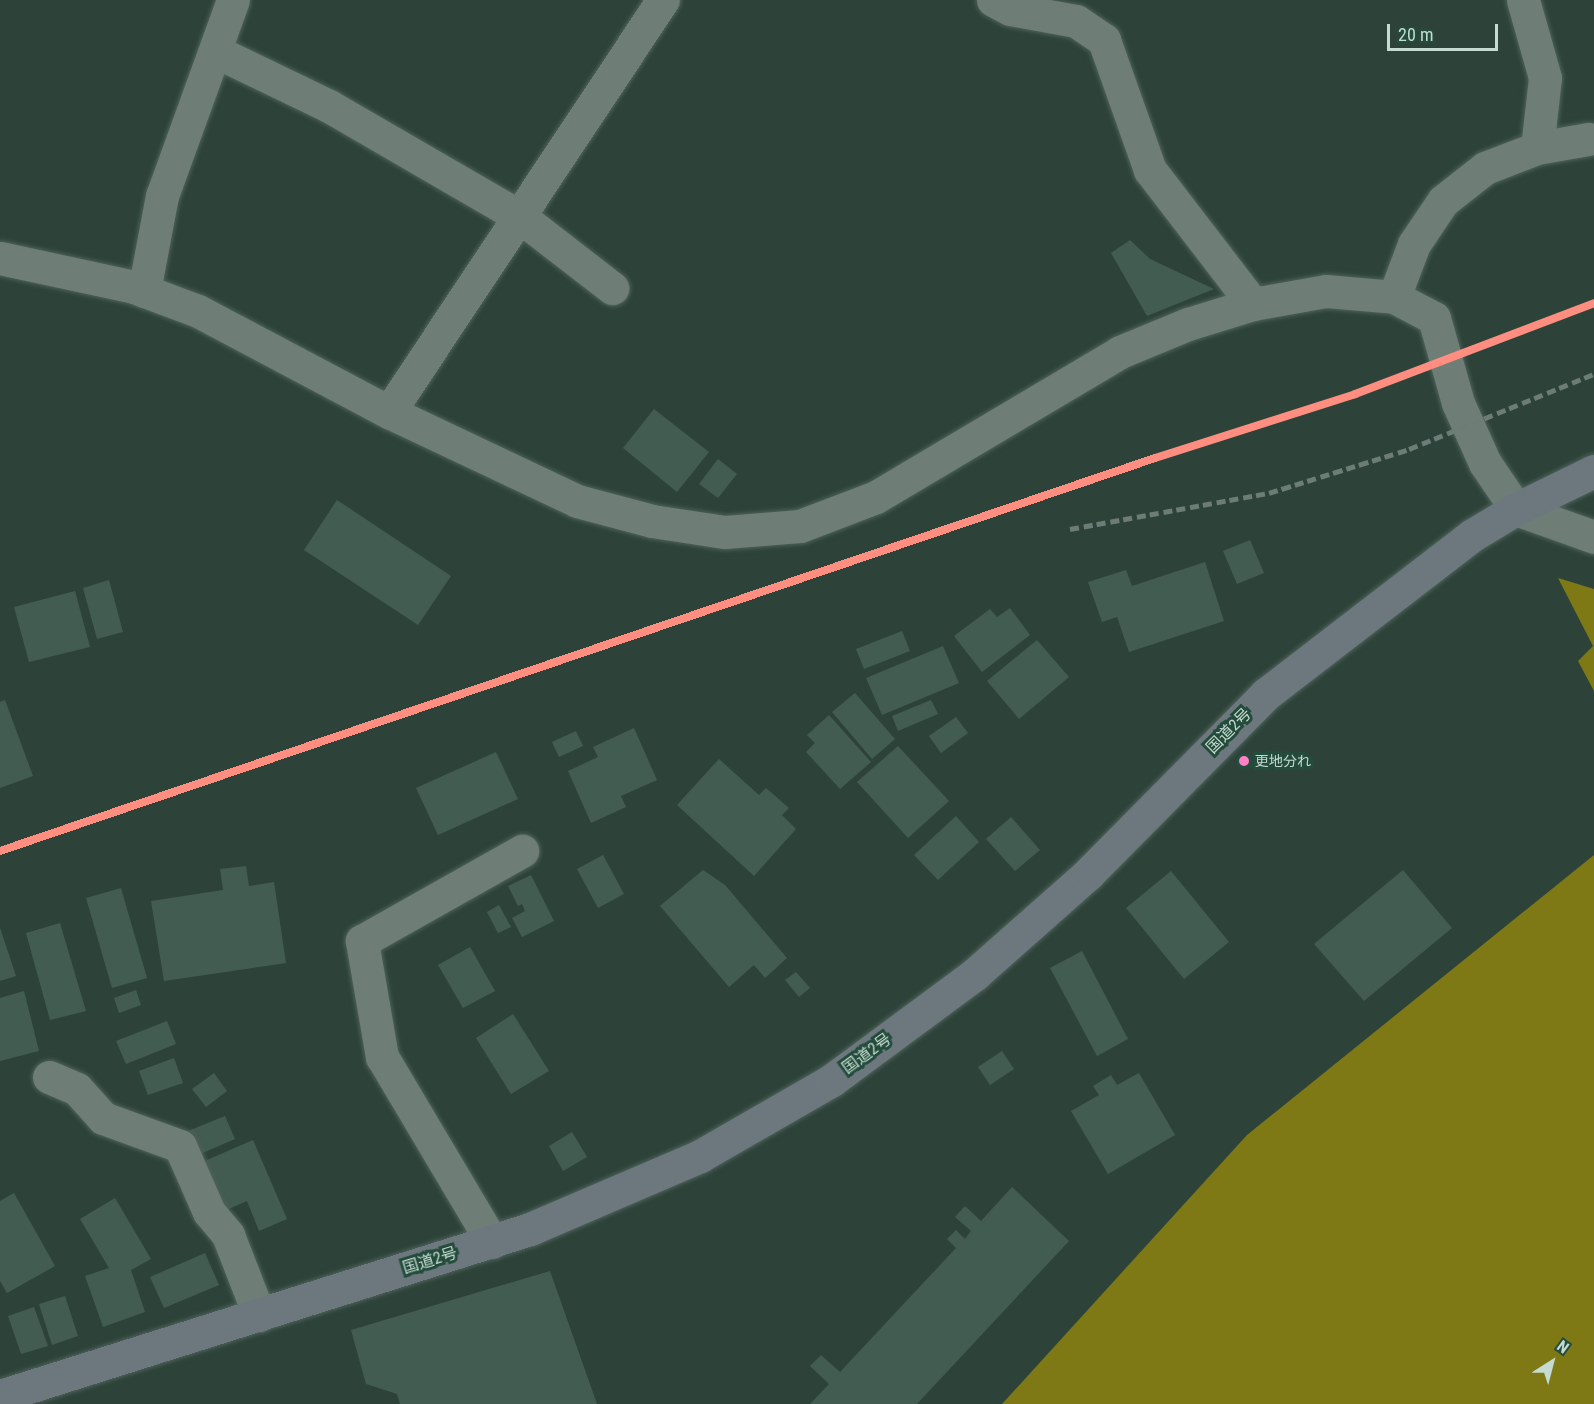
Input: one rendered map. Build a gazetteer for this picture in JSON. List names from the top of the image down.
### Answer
{
  "streets": {
    "highway": ["国道2号"]
  },
  "places": ["更地分れ"],
  "scale_bar": "20 m",
  "north": "top right"
}
